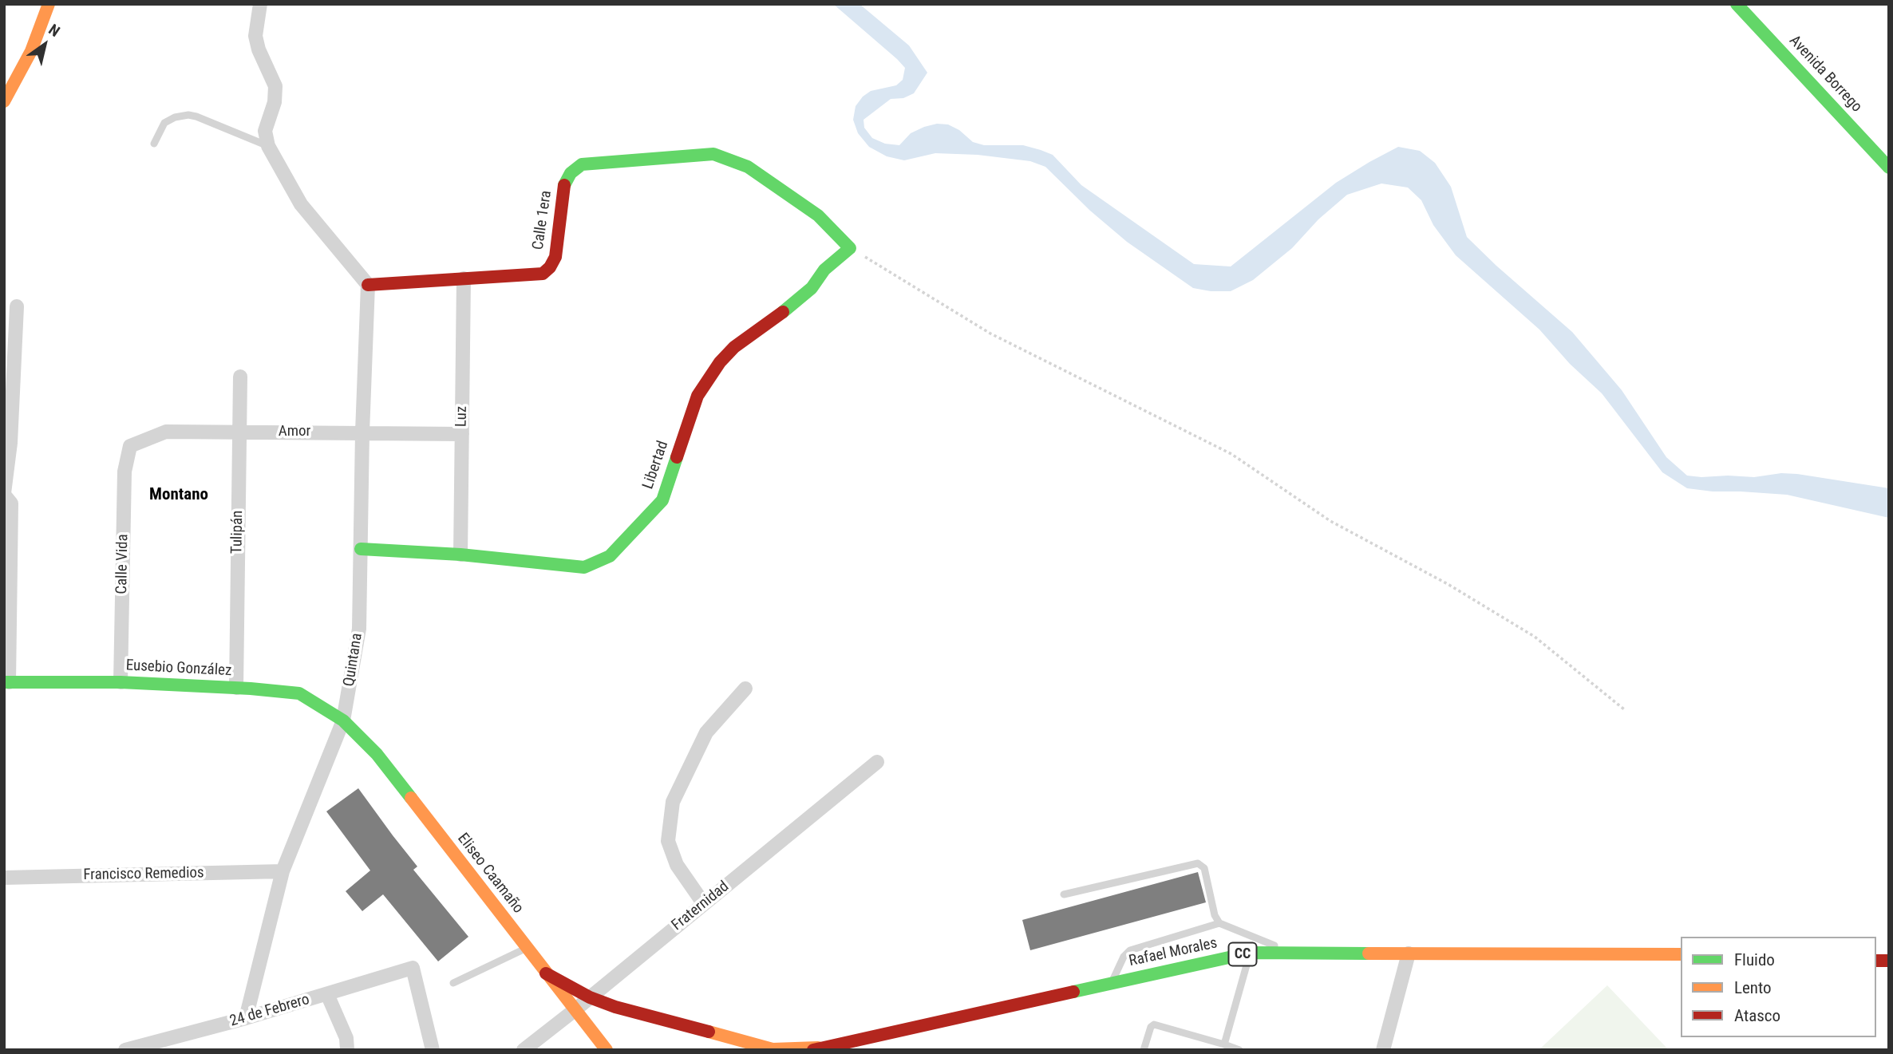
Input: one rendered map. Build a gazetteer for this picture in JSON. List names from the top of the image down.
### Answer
{
  "streets": {
    "main road": [
      "Avenida Borrego",
      "Calle 1era",
      "Libertad",
      "Eusebio González",
      "Eliseo Caamaño",
      "Rafael Morales",
      "CC"
    ],
    "street": [
      "Luz",
      "Amor",
      "Tulipán",
      "Calle Vida",
      "Quintana",
      "Francisco Remedios",
      "Fraternidad",
      "24 de Febrero"
    ]
  },
  "crossings": [
    ["Calle 1era", "Luz"],
    ["Calle 1era", "Libertad"],
    ["Calle 1era", "Quintana"],
    ["Luz", "Amor"],
    ["Luz", "Libertad"],
    ["Amor", "Tulipán"],
    ["Amor", "Calle Vida"],
    ["Amor", "Quintana"],
    ["Libertad", "Quintana"],
    ["Tulipán", "Eusebio González"],
    ["Calle Vida", "Eusebio González"],
    ["Quintana", "Eusebio González"],
    ["Quintana", "Eliseo Caamaño"],
    ["Quintana", "Francisco Remedios"],
    ["Quintana", "24 de Febrero"],
    ["Eusebio González", "Eliseo Caamaño"],
    ["Eliseo Caamaño", "Fraternidad"],
    ["Eliseo Caamaño", "Rafael Morales"],
    ["Fraternidad", "Rafael Morales"]
  ],
  "districts": ["Montano"],
  "legend": ["Fluido", "Lento", "Atasco"],
  "north": "top right"
}
